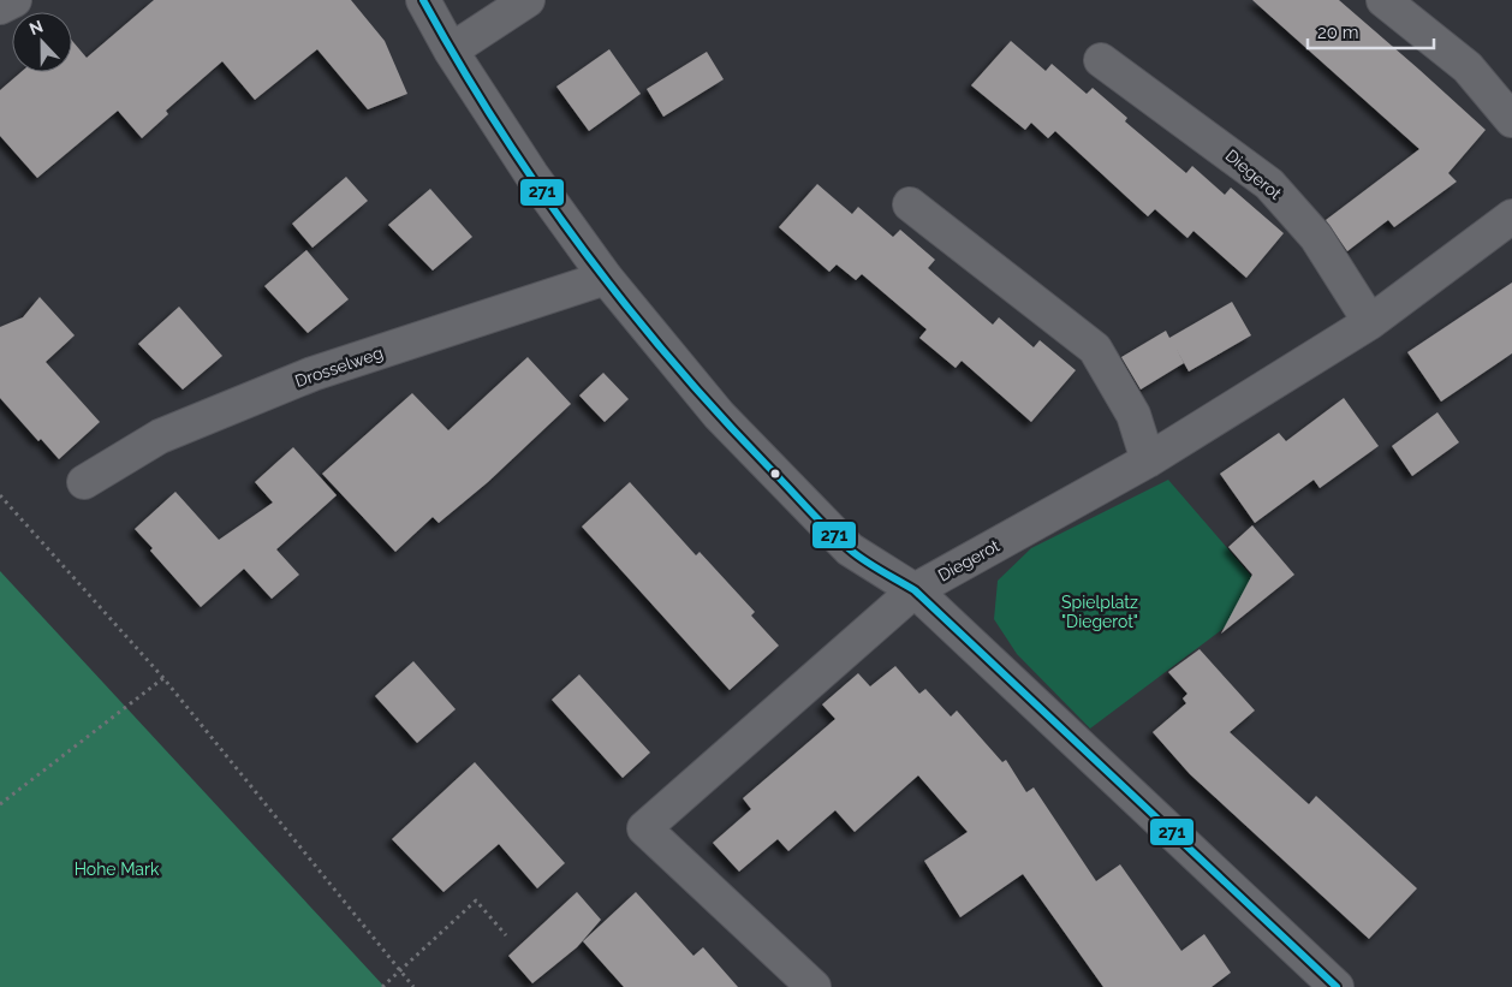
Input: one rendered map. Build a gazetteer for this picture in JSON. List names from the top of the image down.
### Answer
{
  "streets": {
    "street": ["Diegerot", "Drosselweg"]
  },
  "parks": ["Spielplatz \"Diegerot\"", "Hohe Mark"],
  "lines": ["transit line 271"],
  "scale_bar": "20 m",
  "north": "top"
}
